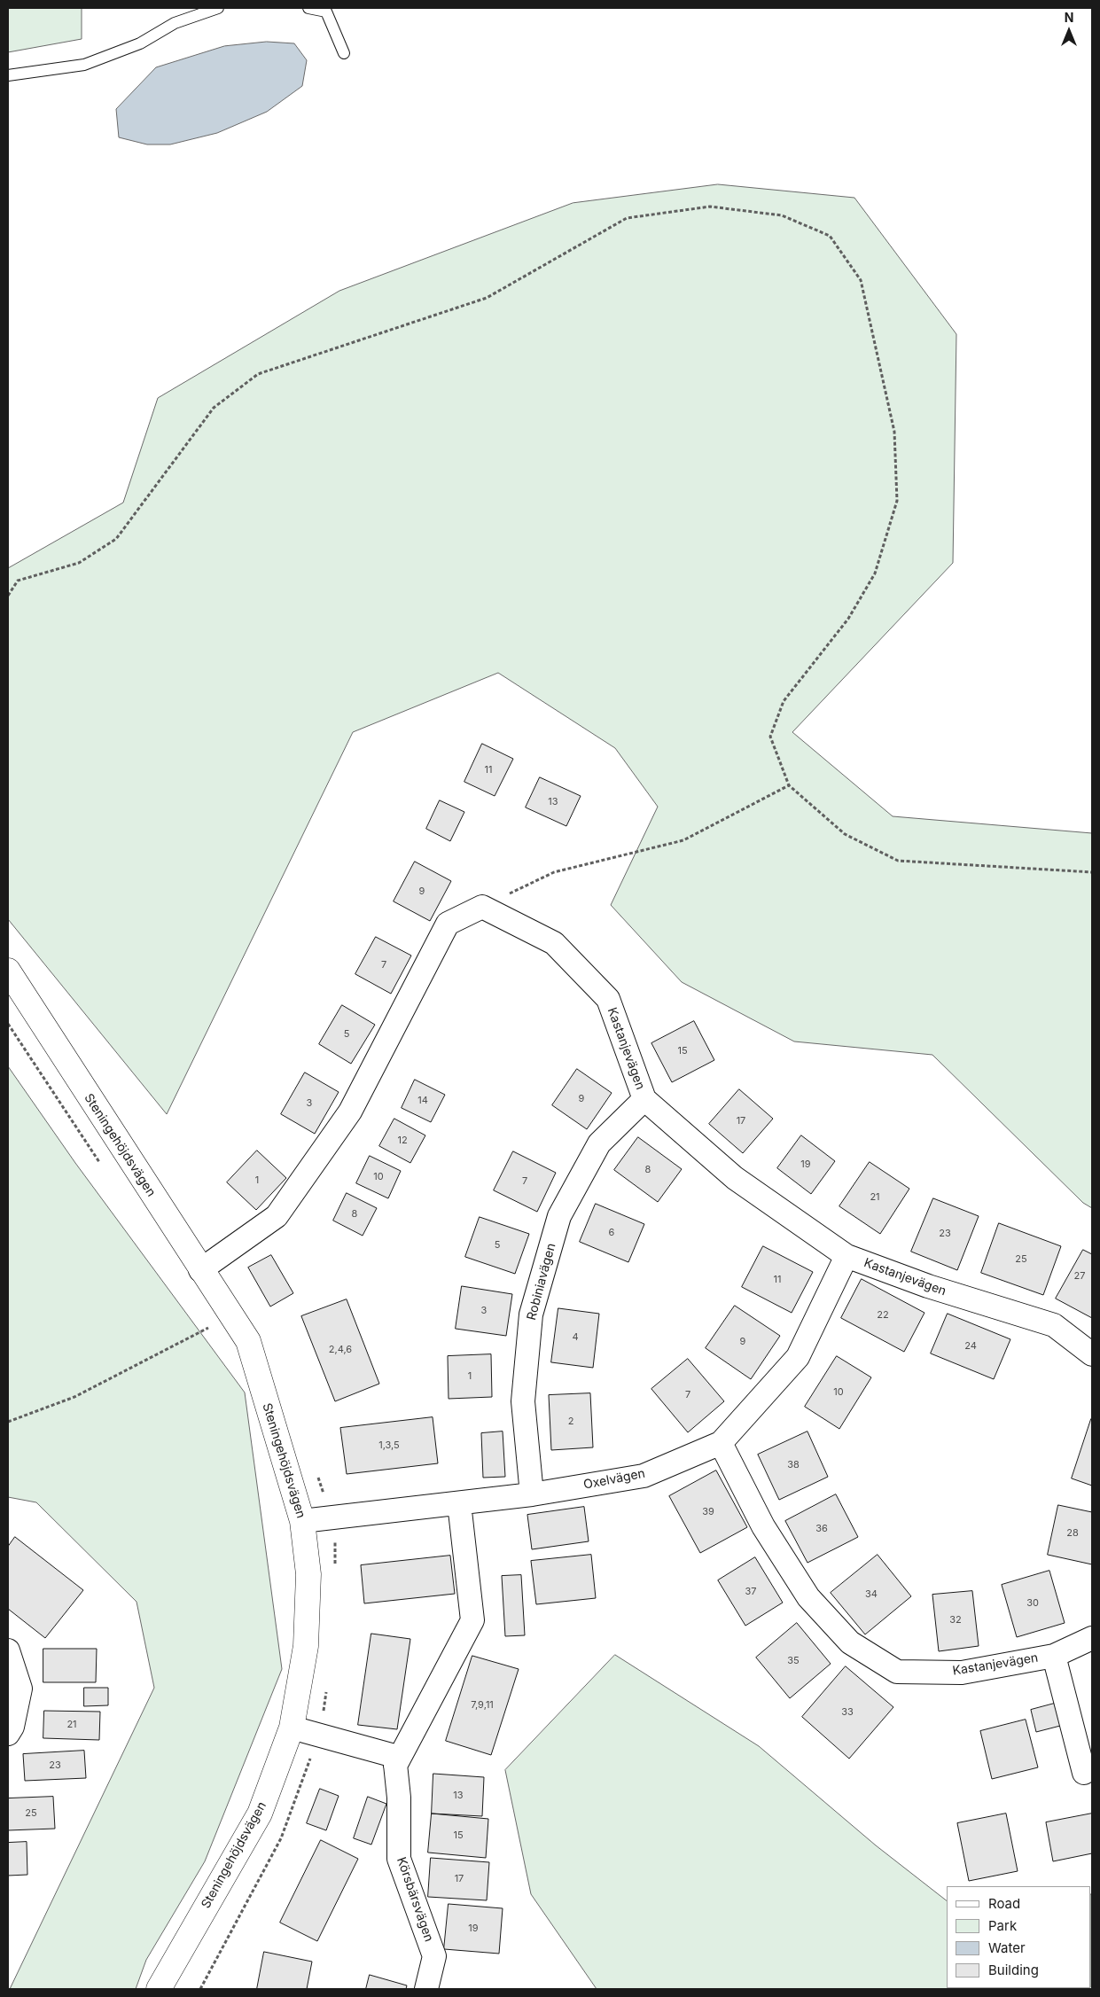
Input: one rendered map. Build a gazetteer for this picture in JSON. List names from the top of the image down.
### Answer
{
  "streets": {
    "street": [
      "Kastanjevägen",
      "Steningehöjdsvägen",
      "Robiniavägen",
      "Oxelvägen",
      "Körsbärsvägen"
    ]
  },
  "crossings": [
    ["Kastanjevägen", "Robiniavägen"],
    ["Kastanjevägen", "Oxelvägen"],
    ["Steningehöjdsvägen", "Oxelvägen"],
    ["Robiniavägen", "Oxelvägen"]
  ],
  "house_numbers": [
    "11",
    "13",
    "9",
    "7",
    "5",
    "15",
    "9",
    "14",
    "3",
    "17",
    "12",
    "19",
    "8",
    "10",
    "1",
    "7",
    "21",
    "8",
    "6",
    "23",
    "5",
    "25",
    "27",
    "11",
    "3",
    "22",
    "4",
    "9",
    "24",
    "2,4,6",
    "1",
    "10",
    "7",
    "2",
    "1,3,5",
    "38",
    "39",
    "36",
    "28",
    "37",
    "34",
    "30",
    "32",
    "35",
    "7,9,11",
    "33",
    "21",
    "23",
    "13",
    "25",
    "15",
    "17",
    "19"
  ],
  "legend": [
    "Road",
    "Park",
    "Water",
    "Building"
  ],
  "north": "top"
}
